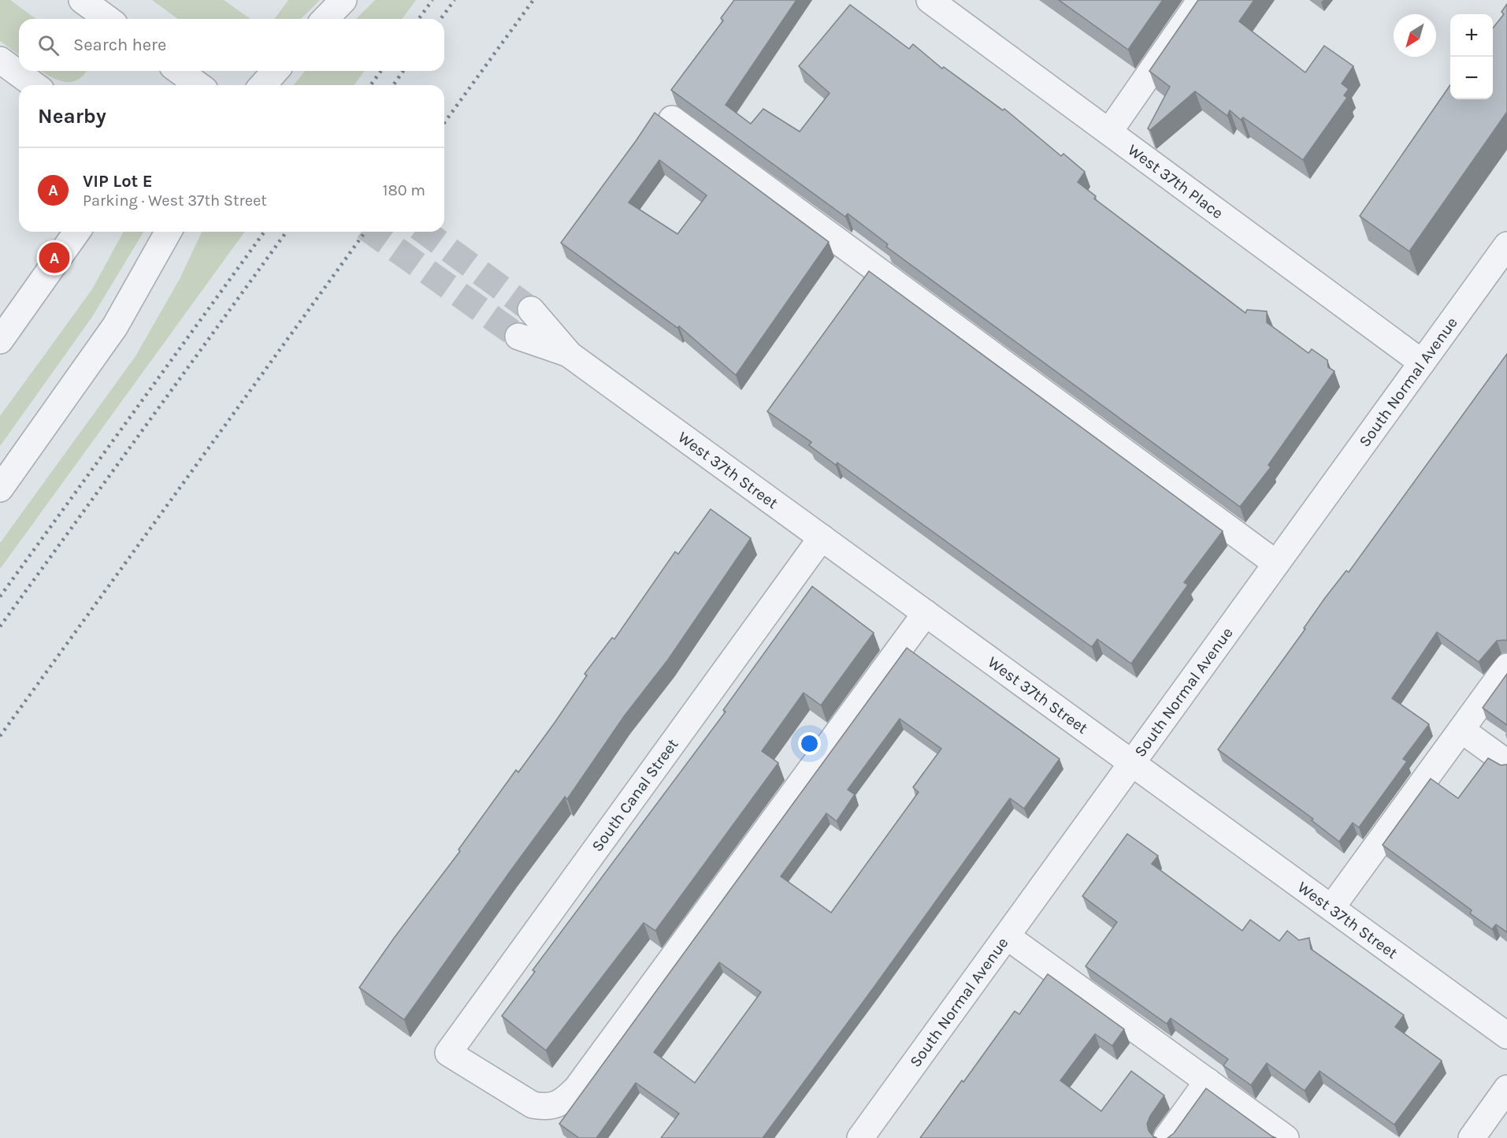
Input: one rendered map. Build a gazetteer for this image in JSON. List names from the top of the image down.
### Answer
{
  "streets": {
    "street": [
      "West 37th Place",
      "South Normal Avenue",
      "West 37th Street",
      "South Canal Street"
    ]
  },
  "crossings": [
    ["West 37th Place", "South Normal Avenue"],
    ["South Normal Avenue", "West 37th Street"],
    ["West 37th Street", "South Canal Street"]
  ],
  "north": "bottom left",
  "page": {
    "map_buttons": ["+", "−"],
    "search": "Search here",
    "heading": "Nearby",
    "list": [
      {
        "mark": "A",
        "name": "VIP Lot E",
        "note": "Parking · West 37th Street",
        "value": "180 m"
      }
    ],
    "pins": "A"
  }
}
